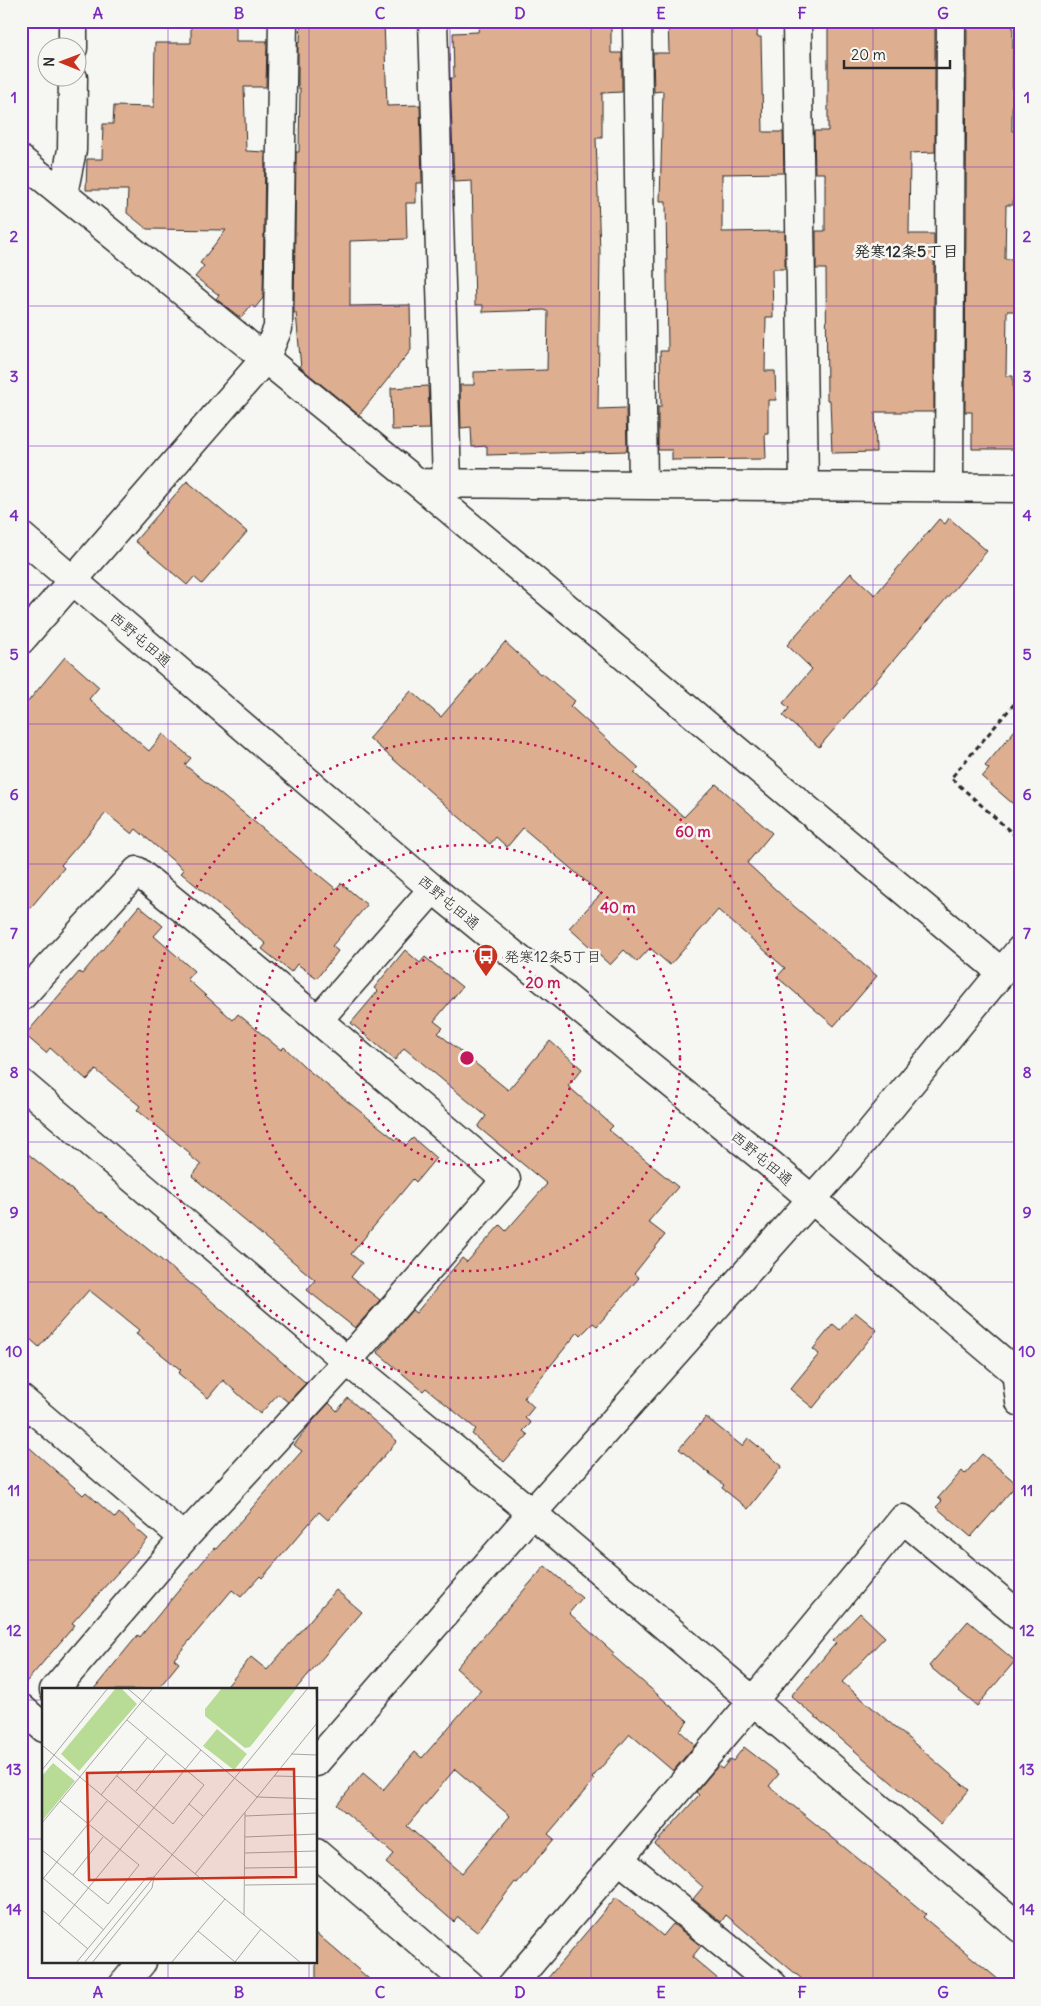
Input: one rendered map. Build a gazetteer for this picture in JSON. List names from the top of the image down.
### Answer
{
  "streets": {
    "street": ["西野屯田通"]
  },
  "districts": ["発寒12条5丁目"],
  "places": {
    "bus stop": ["発寒12条5丁目"]
  },
  "scale_bar": "20 m",
  "north": "left",
  "grid": {
    "columns": [
      "A",
      "B",
      "C",
      "D",
      "E",
      "F",
      "G"
    ],
    "rows": [
      "1",
      "2",
      "3",
      "4",
      "5",
      "6",
      "7",
      "8",
      "9",
      "10",
      "11",
      "12",
      "13",
      "14"
    ]
  },
  "rings": ["60 m", "40 m", "20 m"]
}
